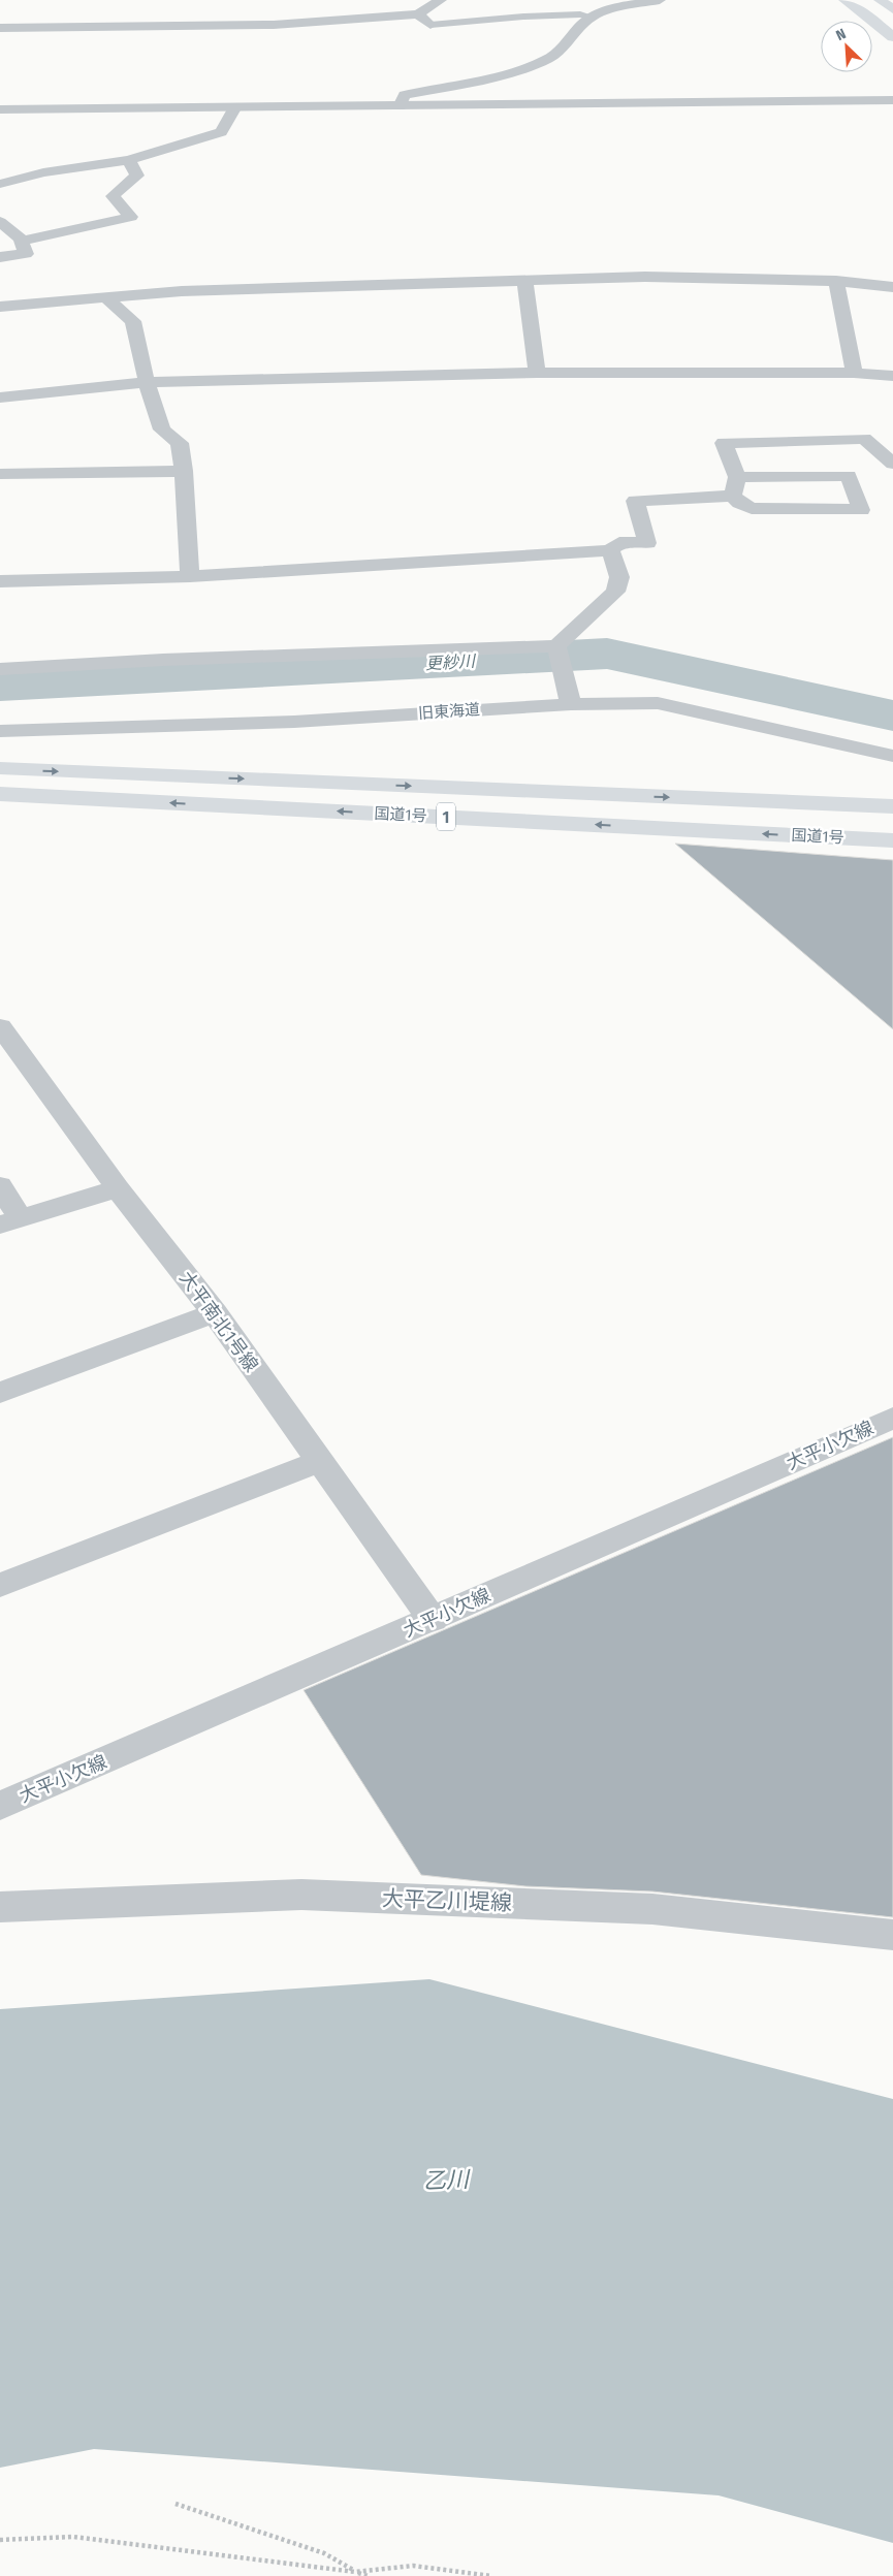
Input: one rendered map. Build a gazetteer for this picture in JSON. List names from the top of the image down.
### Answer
{
  "streets": {
    "main road": ["国道1号", "1"],
    "street": [
      "旧東海道",
      "大平南北1号線",
      "大平小欠線",
      "大平乙川堤線"
    ]
  },
  "crossings": [
    ["大平南北1号線", "大平小欠線"]
  ],
  "water": ["更紗川", "乙川"],
  "north": "top left"
}
